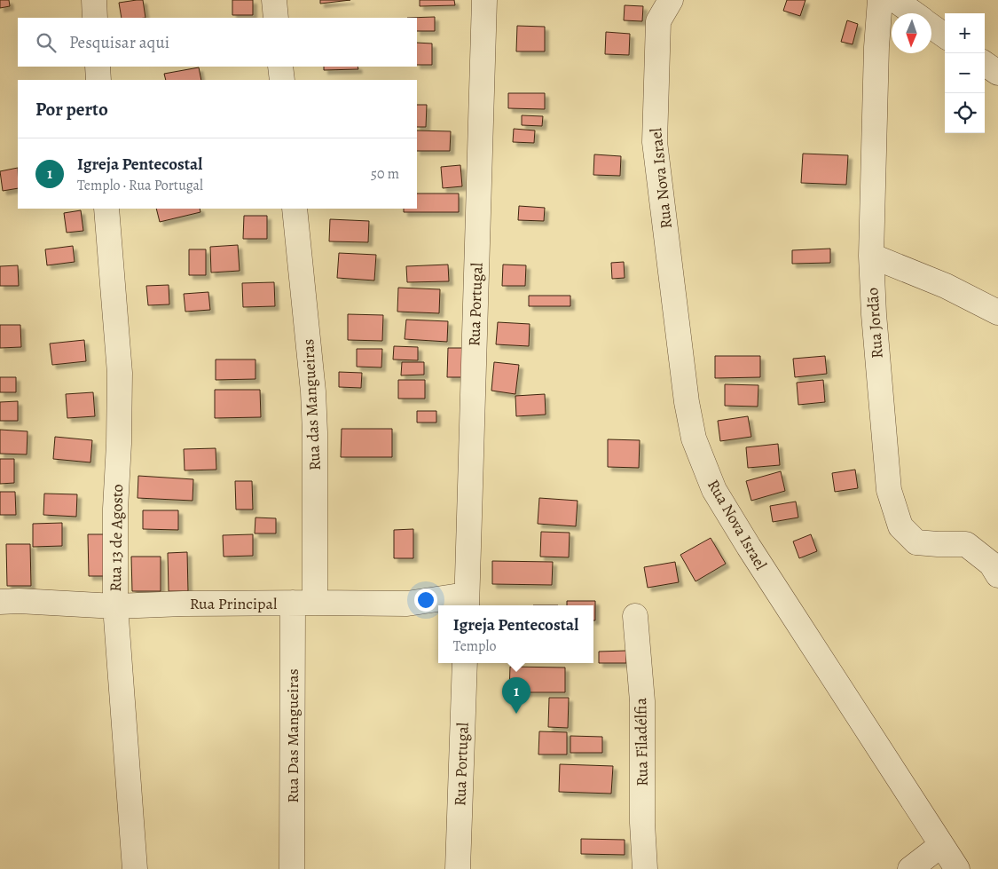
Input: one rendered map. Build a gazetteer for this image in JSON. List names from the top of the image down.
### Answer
{
  "streets": {
    "street": [
      "Rua Nova Israel",
      "Rua Portugal",
      "Rua Jordão",
      "Rua das Mangueiras",
      "Rua 13 de Agosto",
      "Rua Principal",
      "Rua Das Mangueiras",
      "Rua Filadélfia"
    ]
  },
  "crossings": [
    ["Rua Portugal", "Rua Principal"],
    ["Rua das Mangueiras", "Rua Principal"],
    ["Rua das Mangueiras", "Rua Das Mangueiras"],
    ["Rua 13 de Agosto", "Rua Principal"],
    ["Rua Principal", "Rua Das Mangueiras"]
  ],
  "north": "bottom",
  "page": {
    "map_buttons": ["+", "−"],
    "search": "Pesquisar aqui",
    "heading": "Por perto",
    "list": [
      {
        "mark": "1",
        "name": "Igreja Pentecostal",
        "note": "Templo · Rua Portugal",
        "value": "50 m"
      }
    ],
    "popup": ["Igreja Pentecostal", "Templo"],
    "pins": "1"
  }
}
